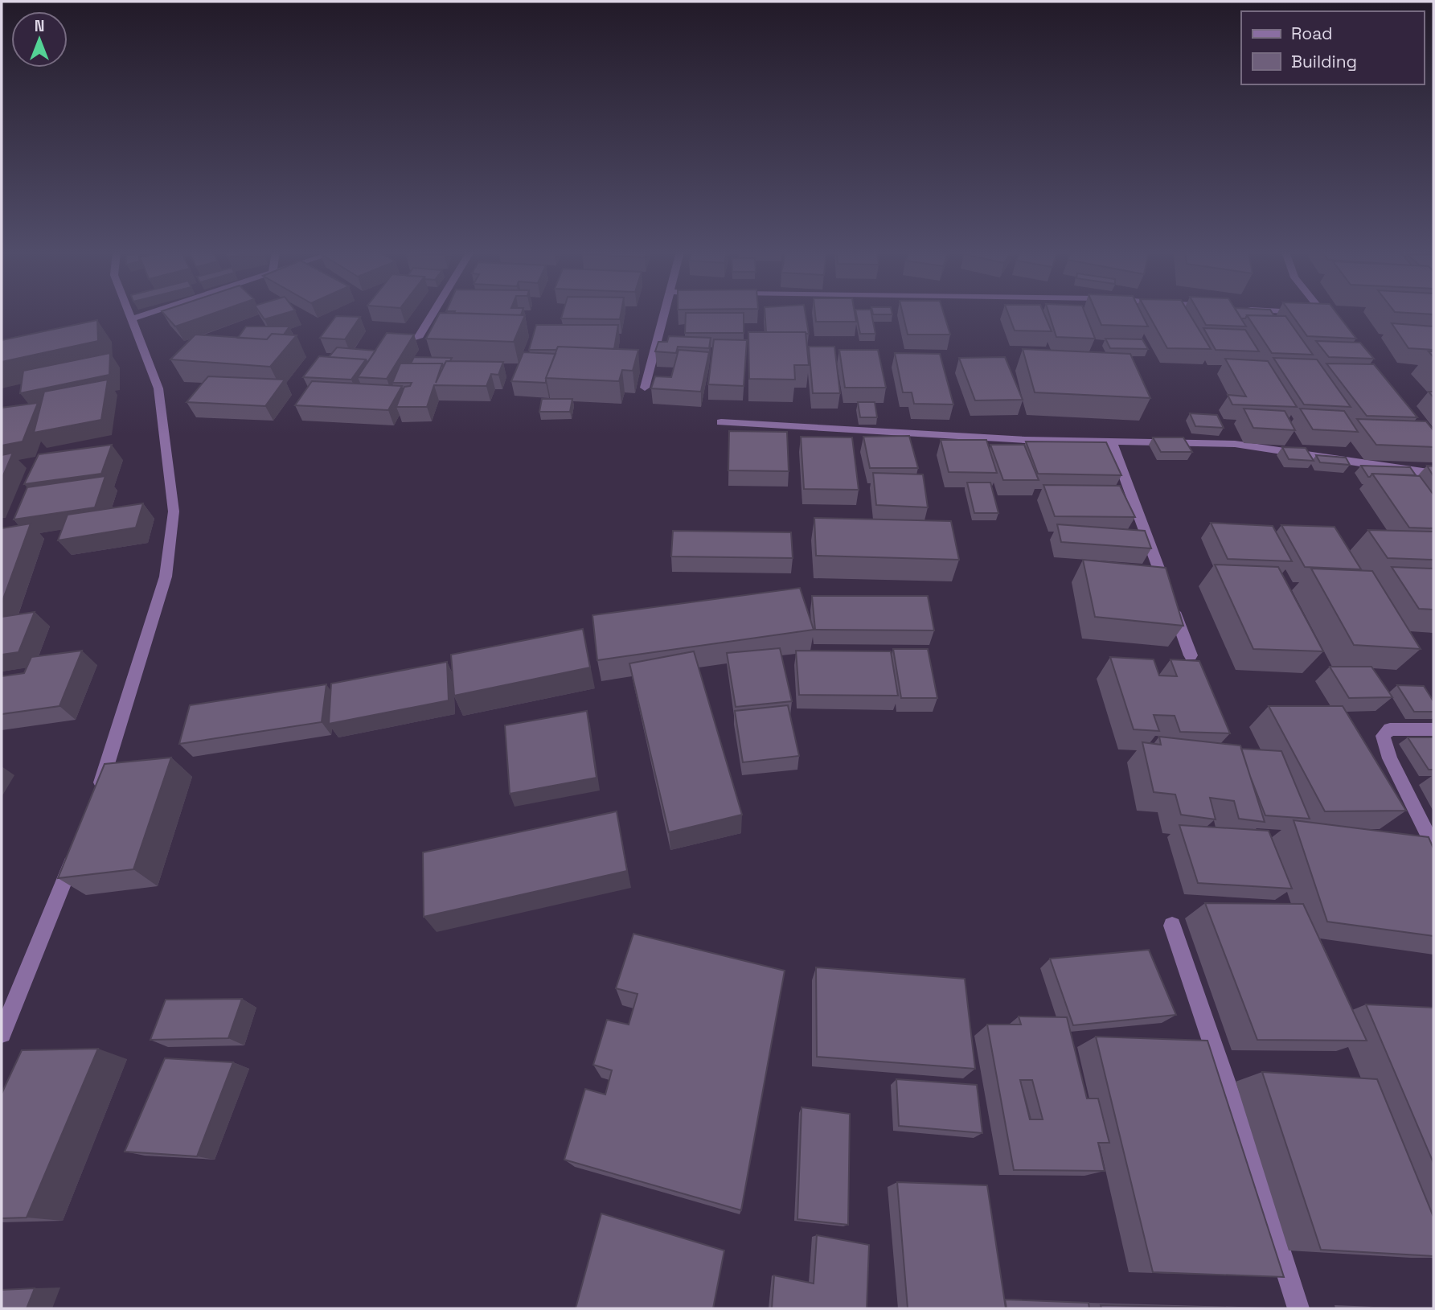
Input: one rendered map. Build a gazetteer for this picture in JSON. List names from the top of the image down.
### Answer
{
  "legend": ["Road", "Building"],
  "north": "top"
}
